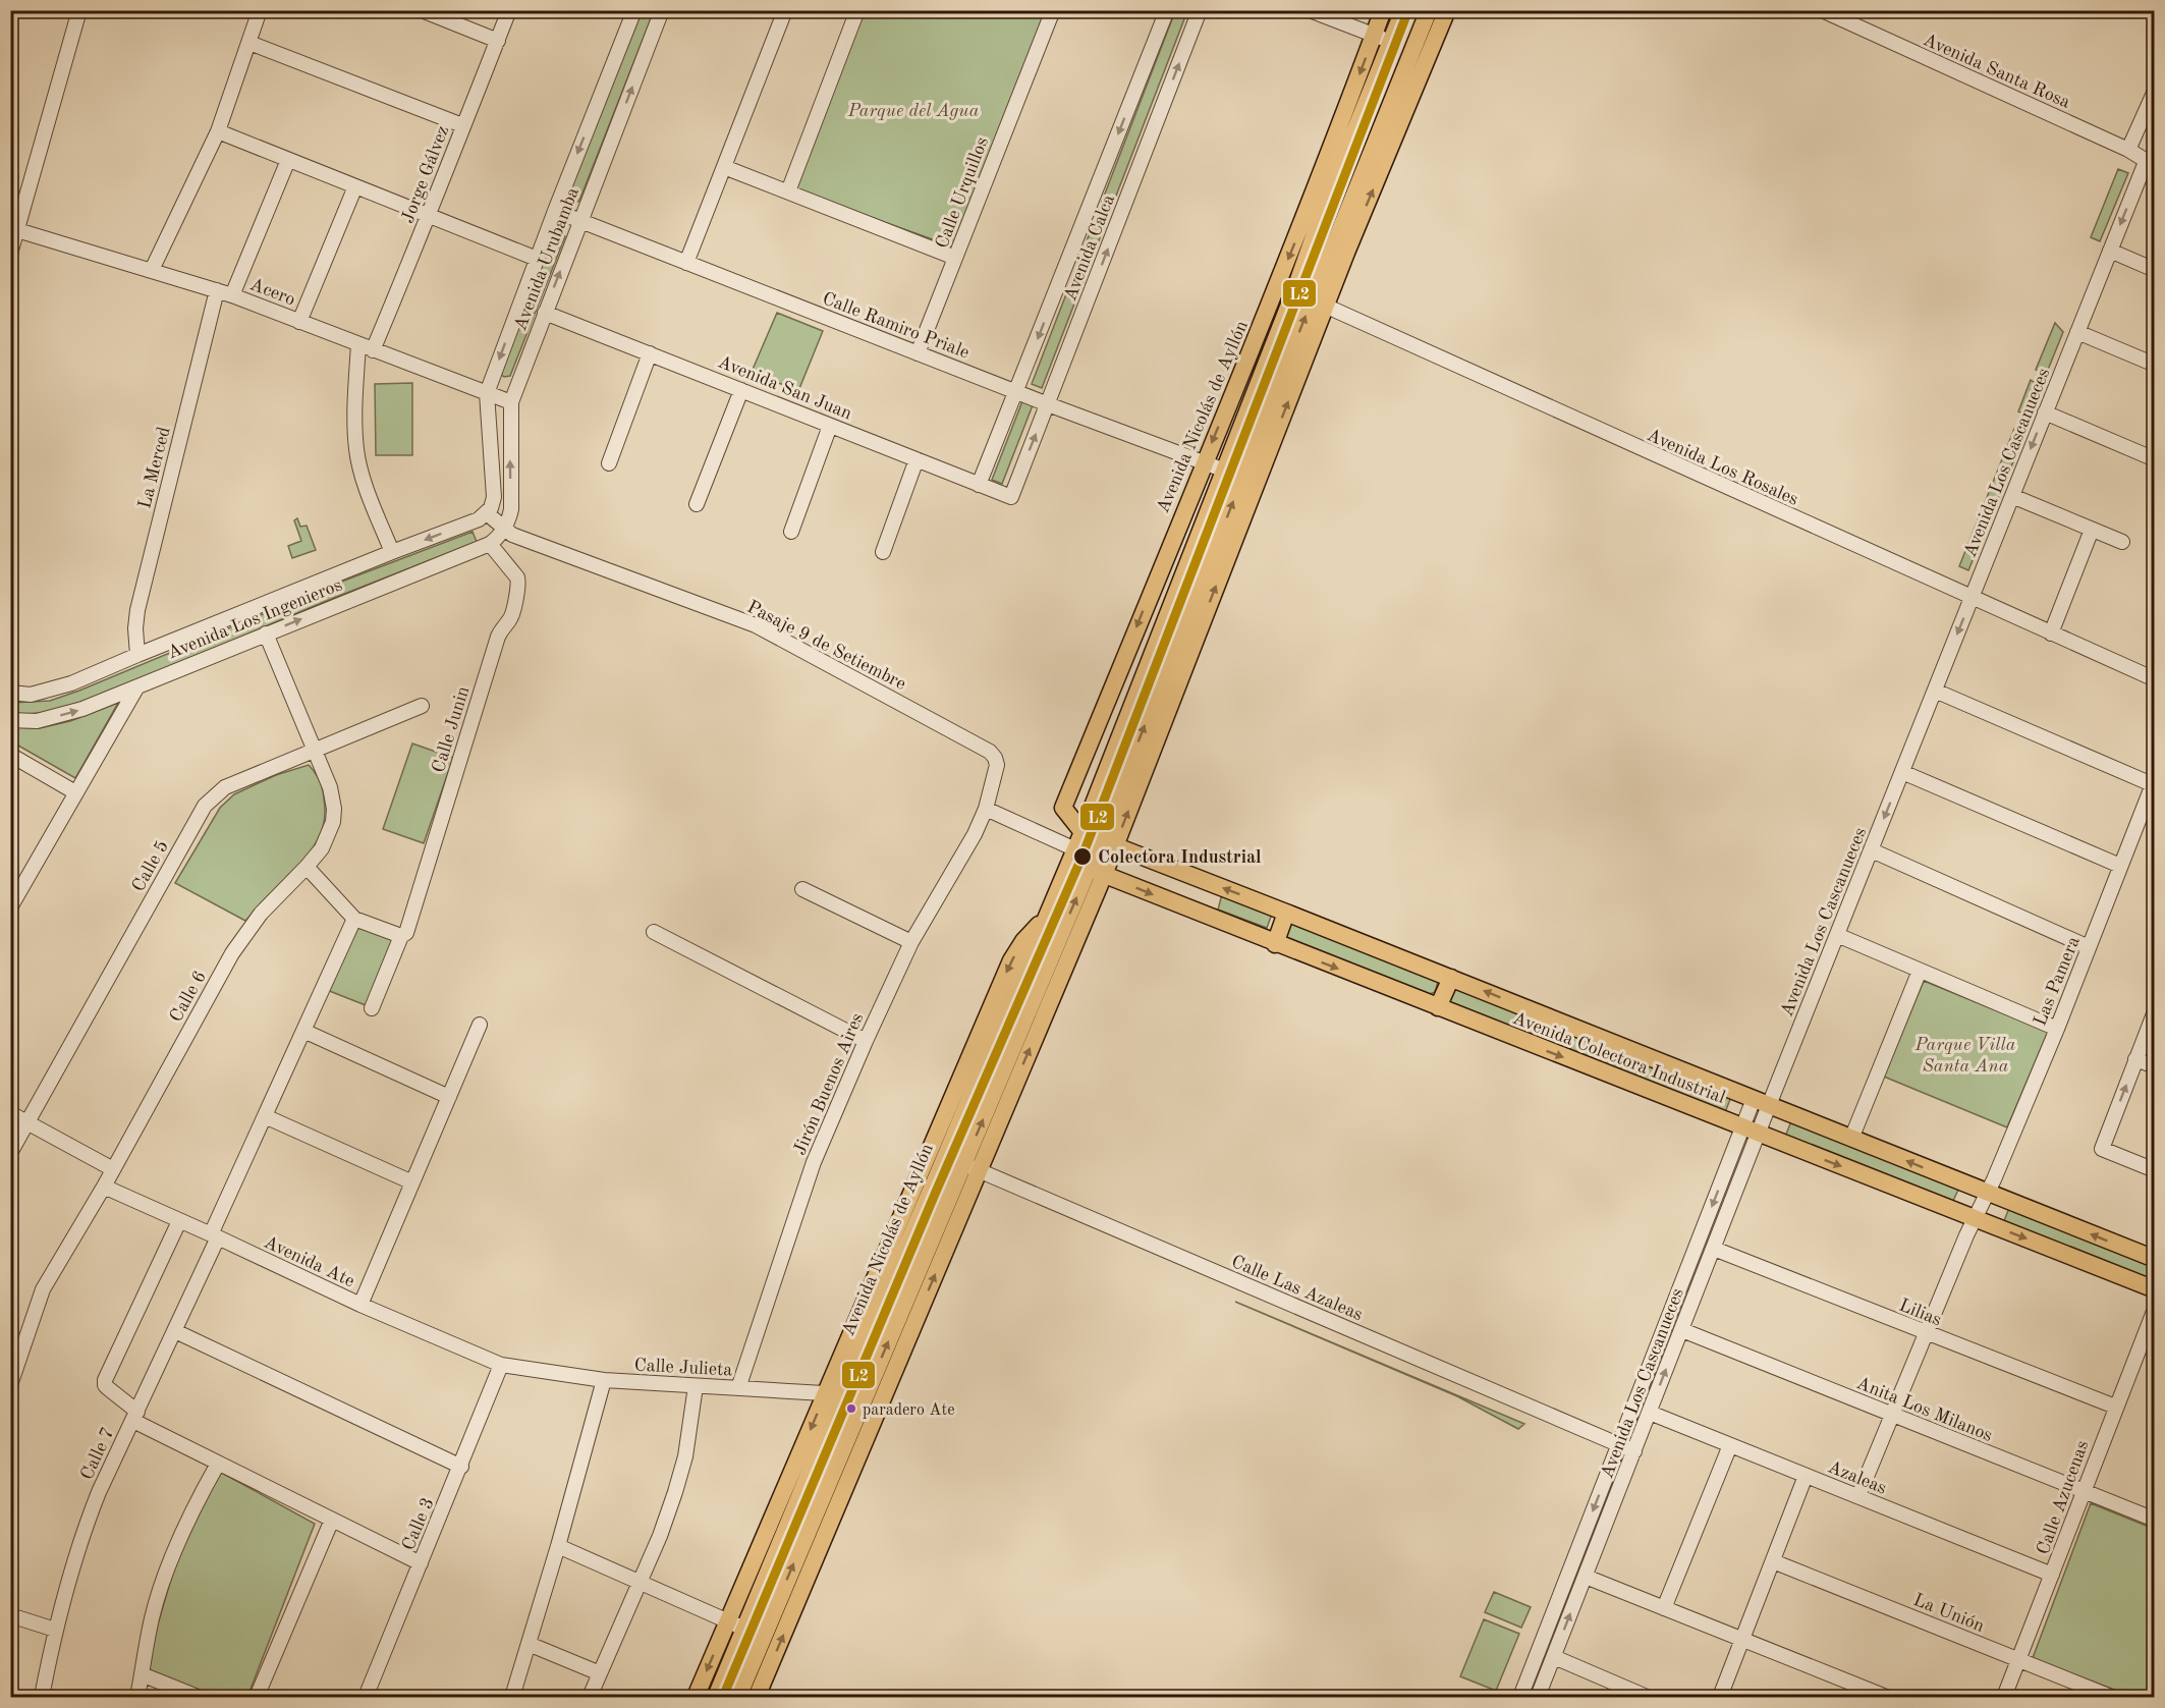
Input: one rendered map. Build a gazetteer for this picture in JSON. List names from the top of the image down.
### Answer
{
  "streets": {
    "main road": ["Avenida Nicolás de Ayllón", "Avenida Colectora Industrial"],
    "street": [
      "Avenida Santa Rosa",
      "Jorge Gálvez",
      "Calle Urquillos",
      "Avenida Calca",
      "Avenida Urubamba",
      "Acero",
      "Calle Ramiro Priale",
      "Avenida San Juan",
      "Avenida Los Cascanueces",
      "Avenida Los Rosales",
      "La Merced",
      "Avenida Los Ingenieros",
      "Pasaje 9 de Setiembre",
      "Calle Junin",
      "Calle 5",
      "Las Pamera",
      "Calle 6",
      "Jirón Buenos Aires",
      "Avenida Ate",
      "Calle Las Azaleas",
      "Lilias",
      "Calle Julieta",
      "Anita Los Milanos",
      "Calle 7",
      "Azaleas",
      "Calle Azucenas",
      "Calle 3",
      "La Unión"
    ]
  },
  "crossings": [
    ["Avenida Santa Rosa", "Avenida Los Cascanueces"],
    ["Jorge Gálvez", "Acero"],
    ["Calle Urquillos", "Calle Ramiro Priale"],
    ["Avenida Calca", "Calle Ramiro Priale"],
    ["Avenida Calca", "Avenida San Juan"],
    ["Avenida Urubamba", "Acero"],
    ["Avenida Urubamba", "Calle Ramiro Priale"],
    ["Avenida Urubamba", "Avenida San Juan"],
    ["Avenida Urubamba", "Avenida Los Ingenieros"],
    ["Avenida Urubamba", "Pasaje 9 de Setiembre"],
    ["Acero", "La Merced"],
    ["Calle Ramiro Priale", "Avenida Nicolás de Ayllón"],
    ["Avenida Nicolás de Ayllón", "Avenida Los Rosales"],
    ["Avenida Nicolás de Ayllón", "Avenida Colectora Industrial"],
    ["Avenida Nicolás de Ayllón", "Calle Las Azaleas"],
    ["Avenida Nicolás de Ayllón", "Calle Julieta"],
    ["Avenida Los Cascanueces", "Avenida Los Rosales"],
    ["Avenida Los Cascanueces", "Avenida Colectora Industrial"],
    ["Avenida Los Cascanueces", "Calle Las Azaleas"],
    ["Avenida Los Cascanueces", "Lilias"],
    ["Avenida Los Cascanueces", "Anita Los Milanos"],
    ["Avenida Los Cascanueces", "Azaleas"],
    ["La Merced", "Avenida Los Ingenieros"],
    ["Avenida Los Ingenieros", "Pasaje 9 de Setiembre"],
    ["Avenida Los Ingenieros", "Calle Junin"],
    ["Avenida Los Ingenieros", "Calle 6"],
    ["Pasaje 9 de Setiembre", "Jirón Buenos Aires"],
    ["Calle 5", "Calle 6"],
    ["Las Pamera", "Avenida Colectora Industrial"],
    ["Las Pamera", "Lilias"],
    ["Las Pamera", "Anita Los Milanos"],
    ["Las Pamera", "Azaleas"],
    ["Calle 6", "Avenida Ate"],
    ["Jirón Buenos Aires", "Calle Julieta"],
    ["Avenida Ate", "Calle Julieta"],
    ["Avenida Ate", "Calle 7"],
    ["Avenida Ate", "Calle 3"],
    ["Lilias", "Calle Azucenas"],
    ["Calle Julieta", "Calle 3"],
    ["Anita Los Milanos", "Calle Azucenas"],
    ["Azaleas", "Calle Azucenas"],
    ["Calle Azucenas", "La Unión"]
  ],
  "parks": ["Parque del Agua", "Parque Villa Santa Ana"],
  "places": ["Colectora Industrial", "paradero Ate"],
  "lines": ["transit line L2"]
}
